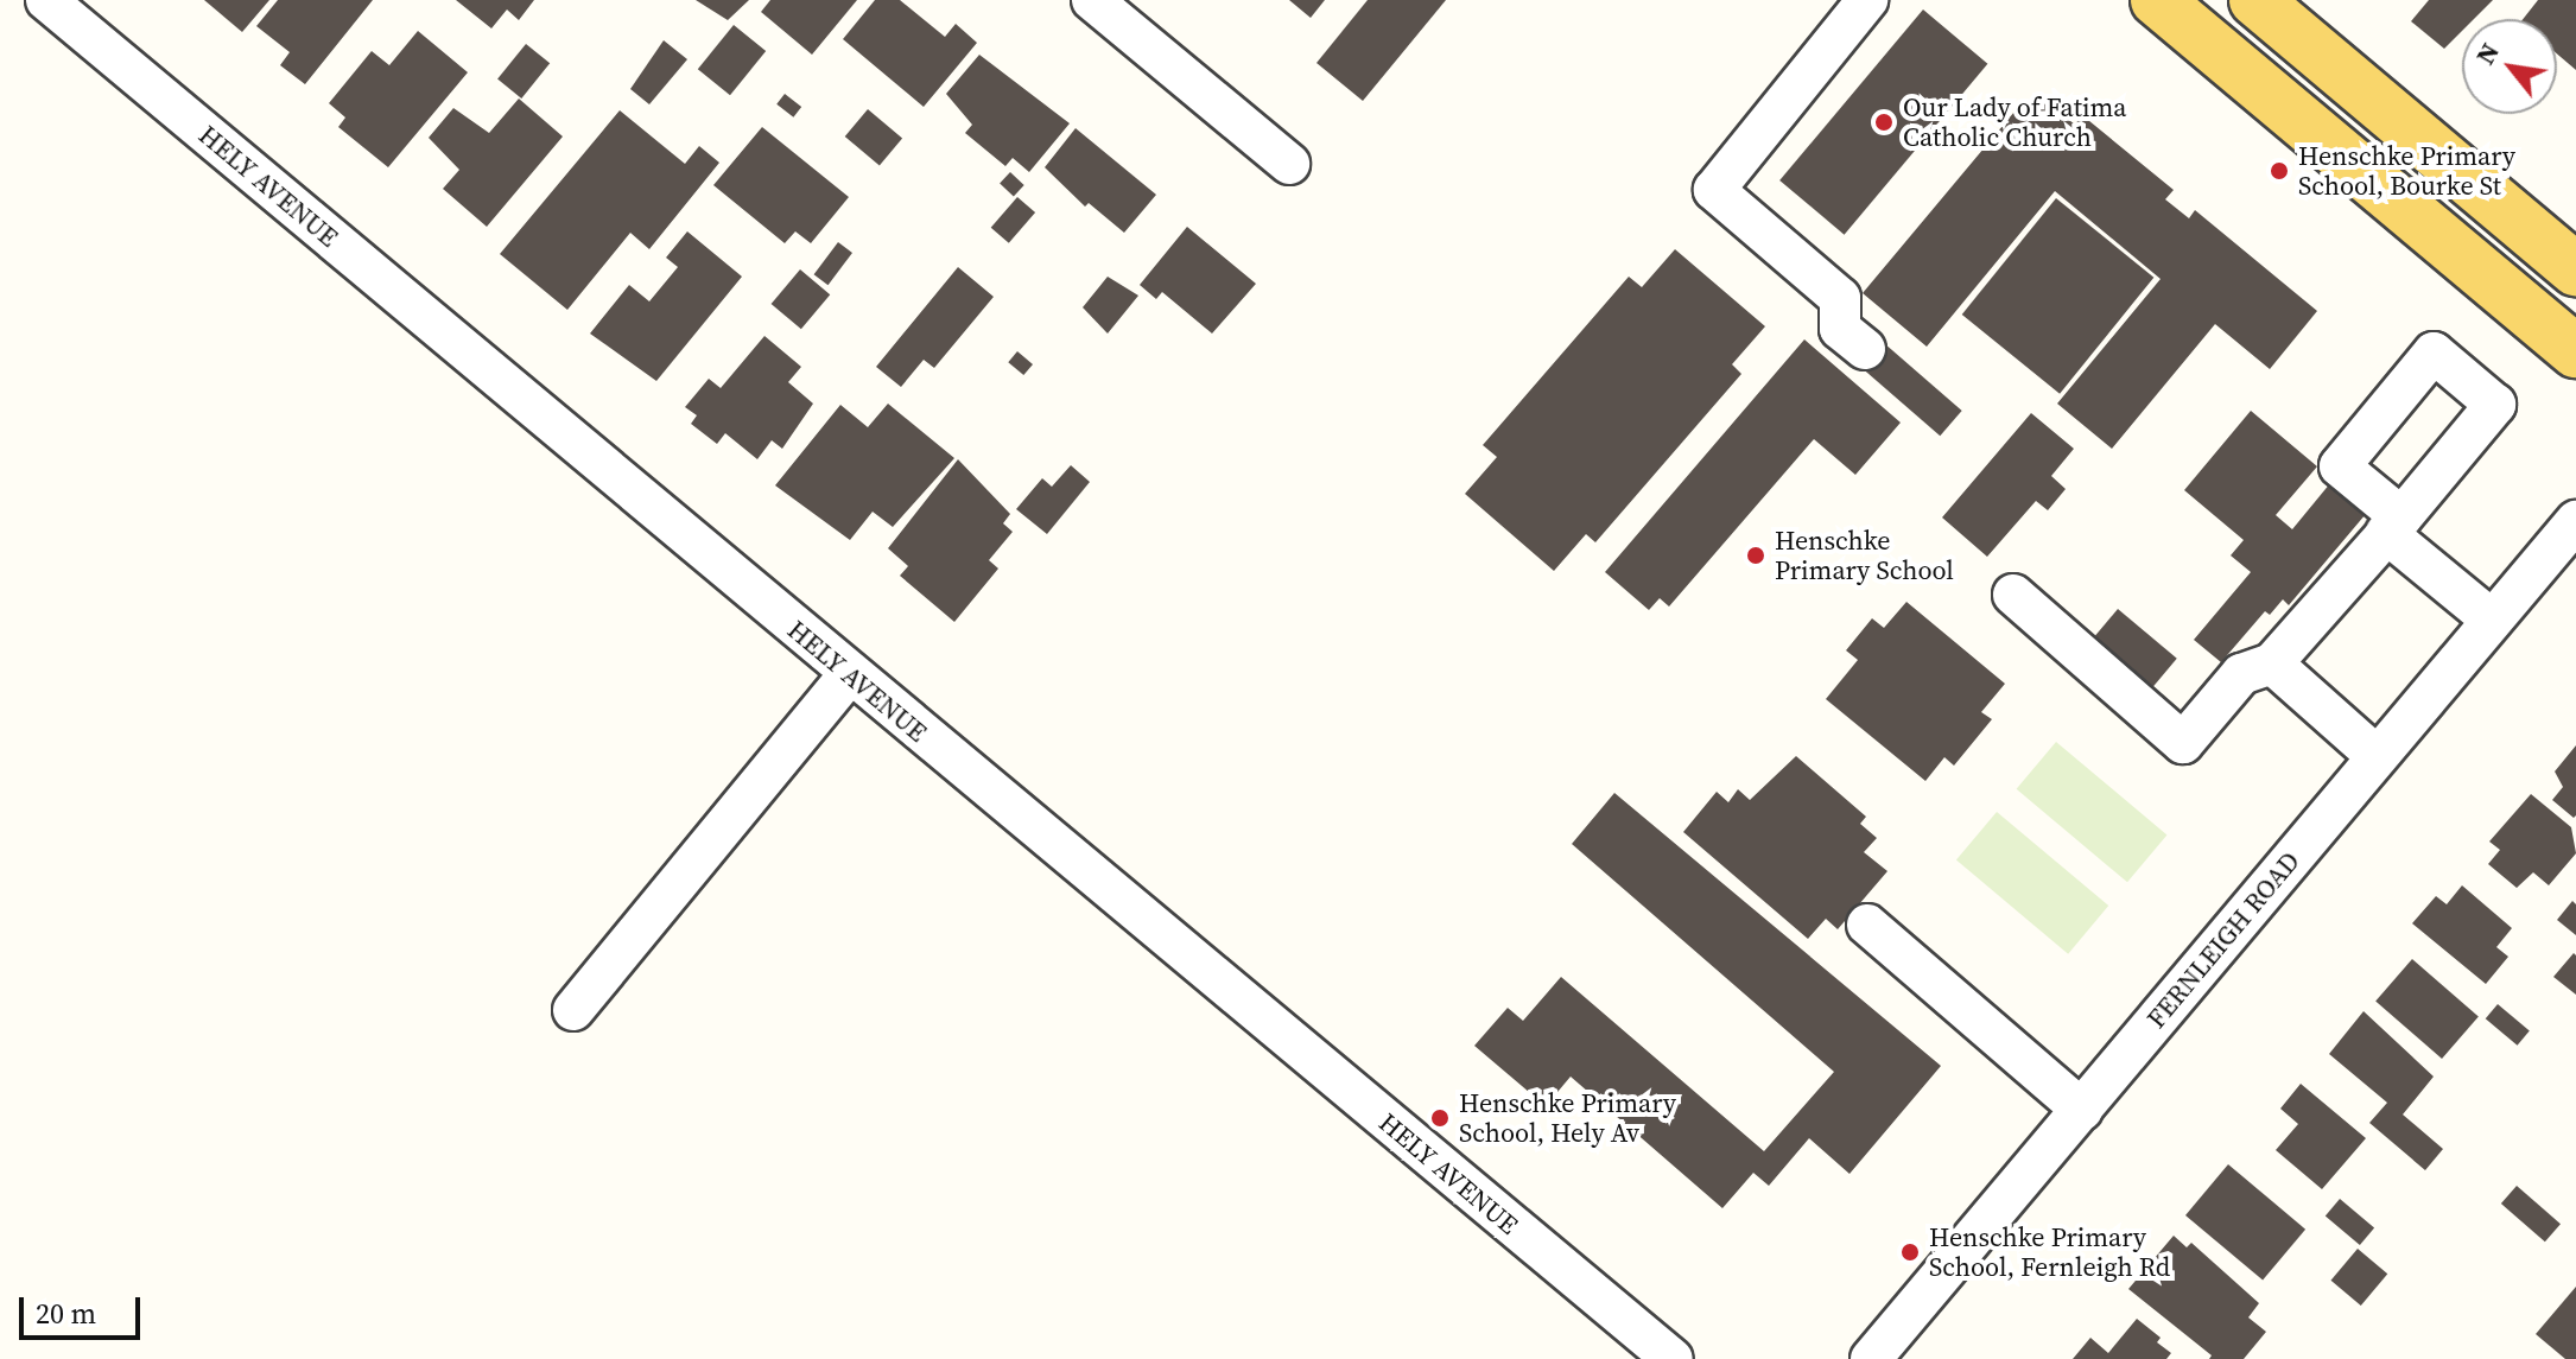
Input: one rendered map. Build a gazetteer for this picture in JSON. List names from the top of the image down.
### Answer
{
  "streets": {
    "street": ["HELY AVENUE", "FERNLEIGH ROAD"]
  },
  "places": [
    "Our Lady of Fatima Catholic Church",
    "Henschke Primary School, Bourke St",
    "Henschke Primary School",
    "Henschke Primary School, Hely Av",
    "Henschke Primary School, Fernleigh Rd"
  ],
  "scale_bar": "20 m",
  "north": "top left"
}
